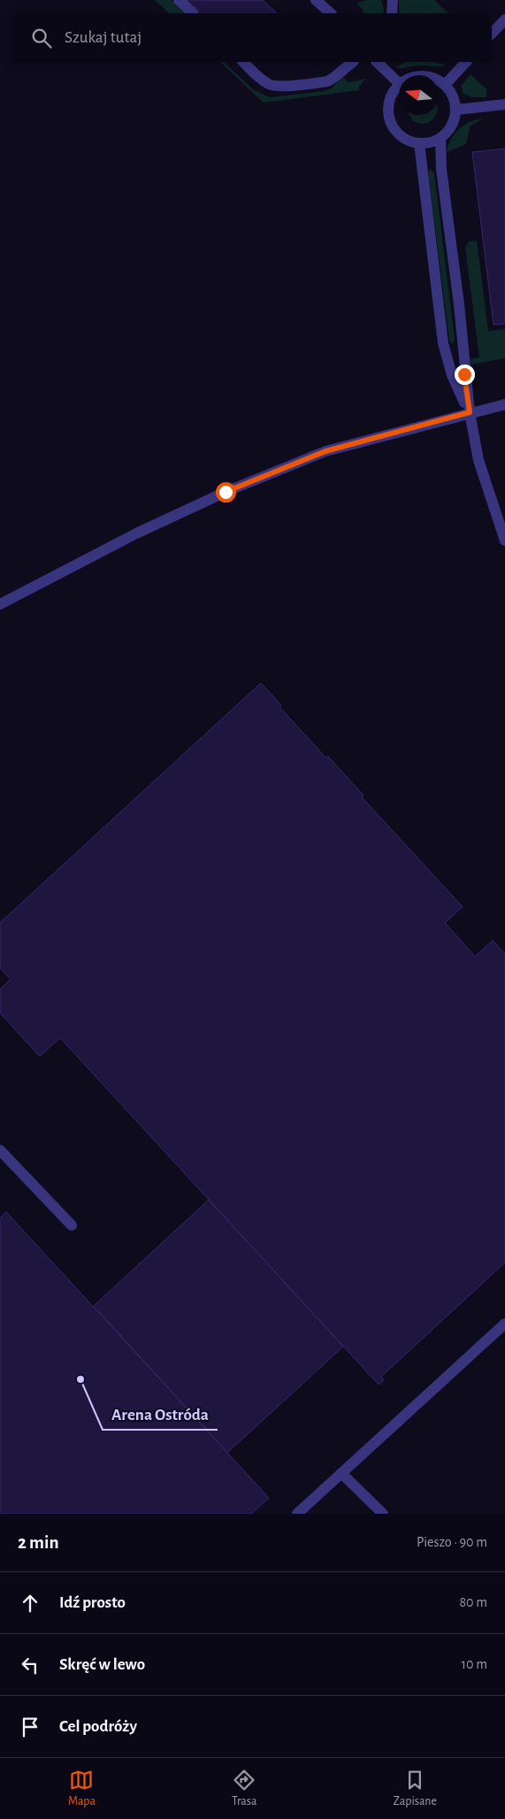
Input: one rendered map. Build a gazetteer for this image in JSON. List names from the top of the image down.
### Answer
{
  "places": ["Arena Ostróda"],
  "north": "left",
  "page": {
    "search": "Szukaj tutaj",
    "heading": ["2 min", "Pieszo · 90 m"],
    "list": [
      ["Idź prosto", "80 m"],
      ["Skręć w lewo", "10 m"],
      "Cel podróży"
    ],
    "nav": ["Mapa", "Trasa", "Zapisane"]
  }
}
